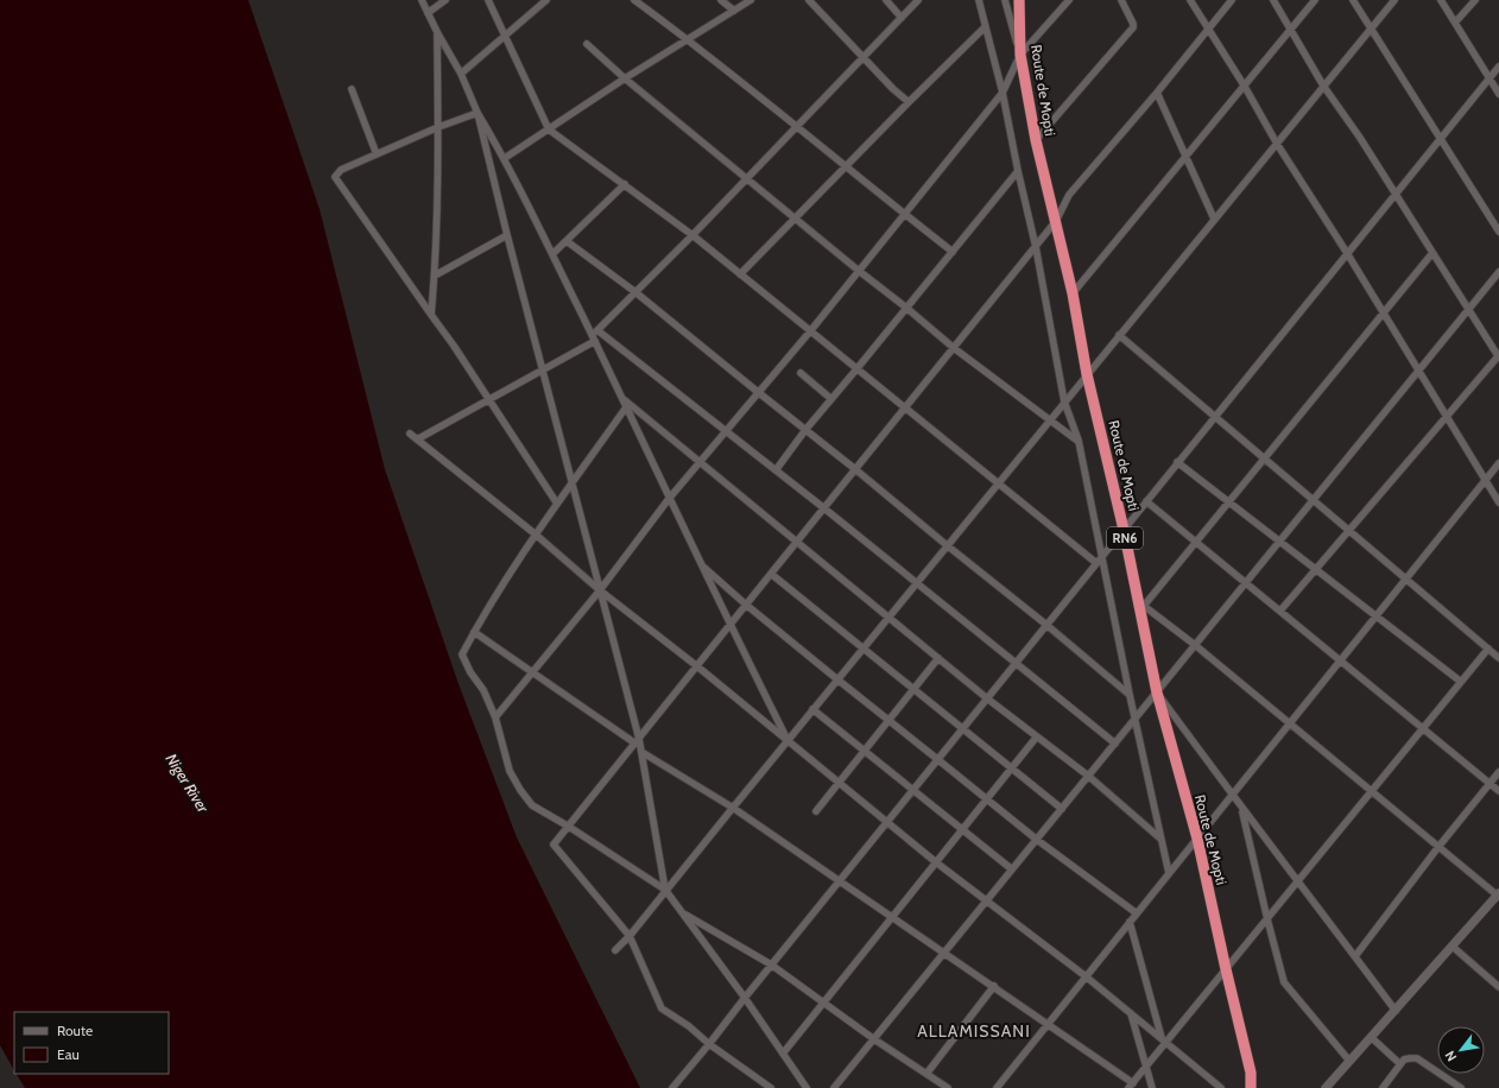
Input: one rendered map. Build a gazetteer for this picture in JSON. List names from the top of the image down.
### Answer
{
  "streets": {
    "highway": ["Route de Mopti", "RN6"]
  },
  "districts": ["ALLAMISSANI"],
  "water": ["Niger River"],
  "legend": ["Route", "Eau"],
  "north": "bottom left"
}
